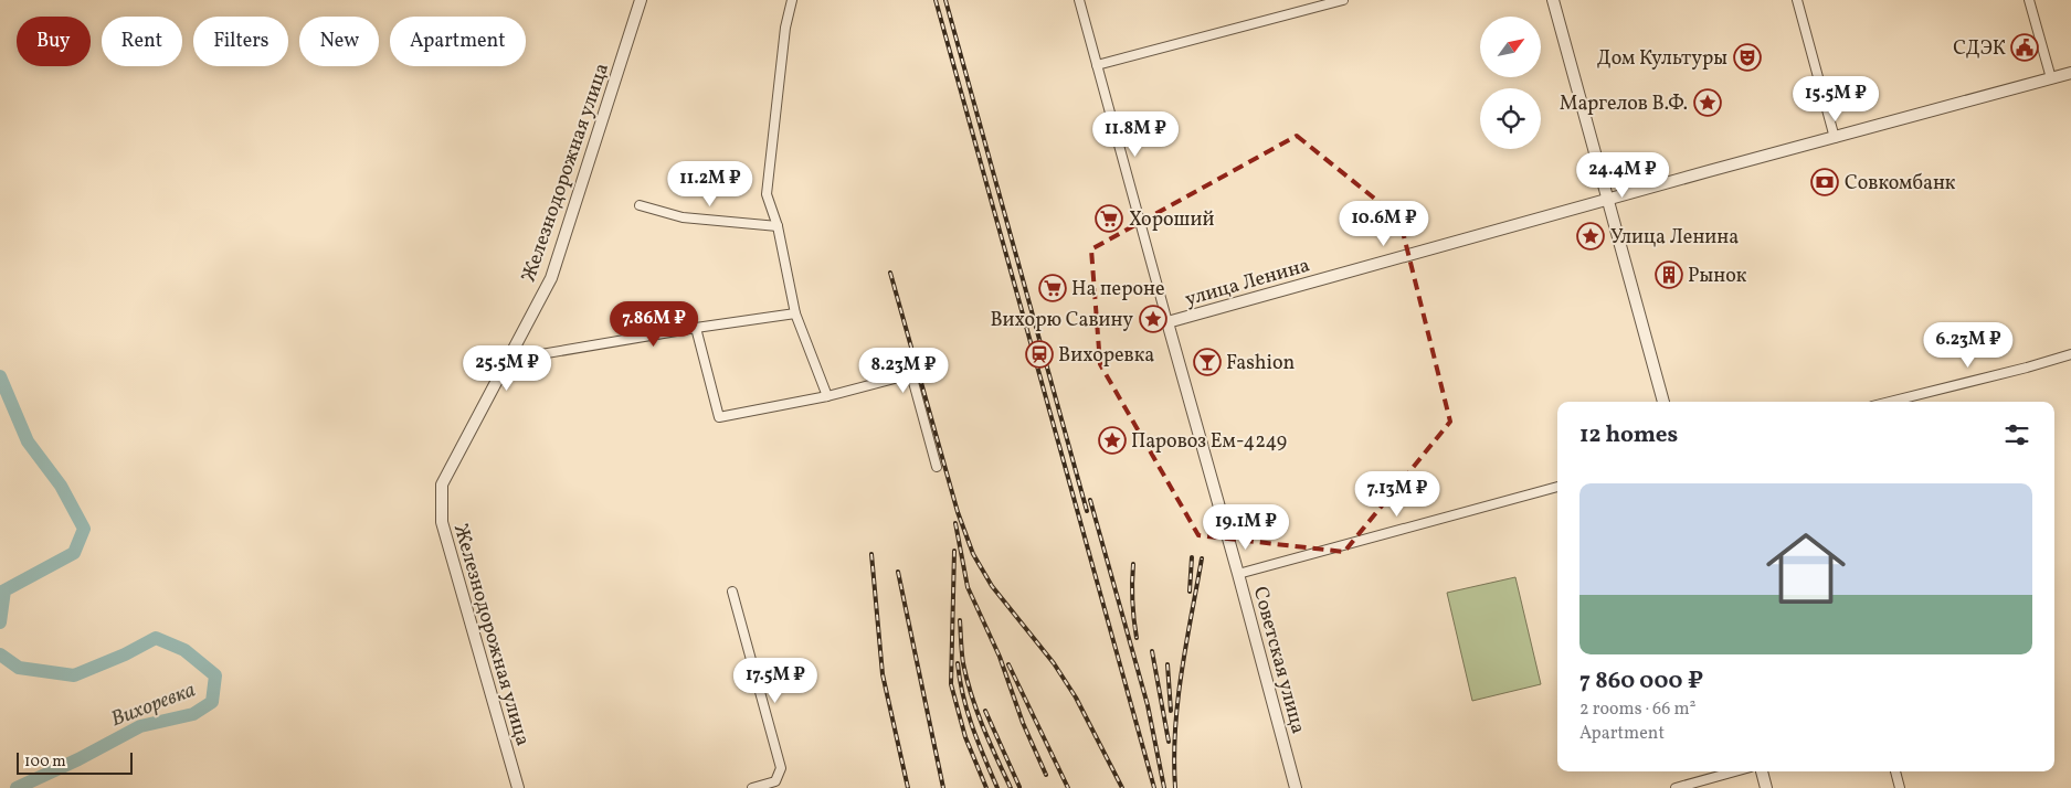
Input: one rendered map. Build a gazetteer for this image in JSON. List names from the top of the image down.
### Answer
{
  "streets": {
    "street": ["Железнодорожная улица", "улица Ленина", "Советская улица"]
  },
  "crossings": [
    ["улица Ленина", "Советская улица"]
  ],
  "water": ["Вихоревка"],
  "places": {
    "public building": ["СДЭК"],
    "theatre": ["Дом Культуры"],
    "place": [
      "Маргелов В.Ф.",
      "Улица Ленина",
      "Вихорю Савину",
      "Паровоз Ем-4249"
    ],
    "bank": ["Совкомбанк"],
    "supermarket": ["Хороший", "На пероне"],
    "building": ["Рынок"],
    "station": ["Вихоревка"],
    "bar": ["Fashion"]
  },
  "scale_bar": "100 m",
  "north": "top right",
  "page": {
    "chip": [
      "Buy",
      "Rent",
      "Filters",
      "New",
      "Apartment"
    ],
    "price": [
      "15.5M ₽",
      "11.8M ₽",
      "24.4M ₽",
      "11.2M ₽",
      "10.6M ₽",
      "7.86M ₽",
      "6.23M ₽",
      "25.5M ₽",
      "8.23M ₽",
      "7.13M ₽",
      "19.1M ₽",
      "17.5M ₽"
    ],
    "heading": "12 homes",
    "list": [
      {
        "name": "7 860 000 ₽",
        "note": "2 rooms · 66 m² · Apartment"
      }
    ],
    "scale": "100 m"
  }
}
